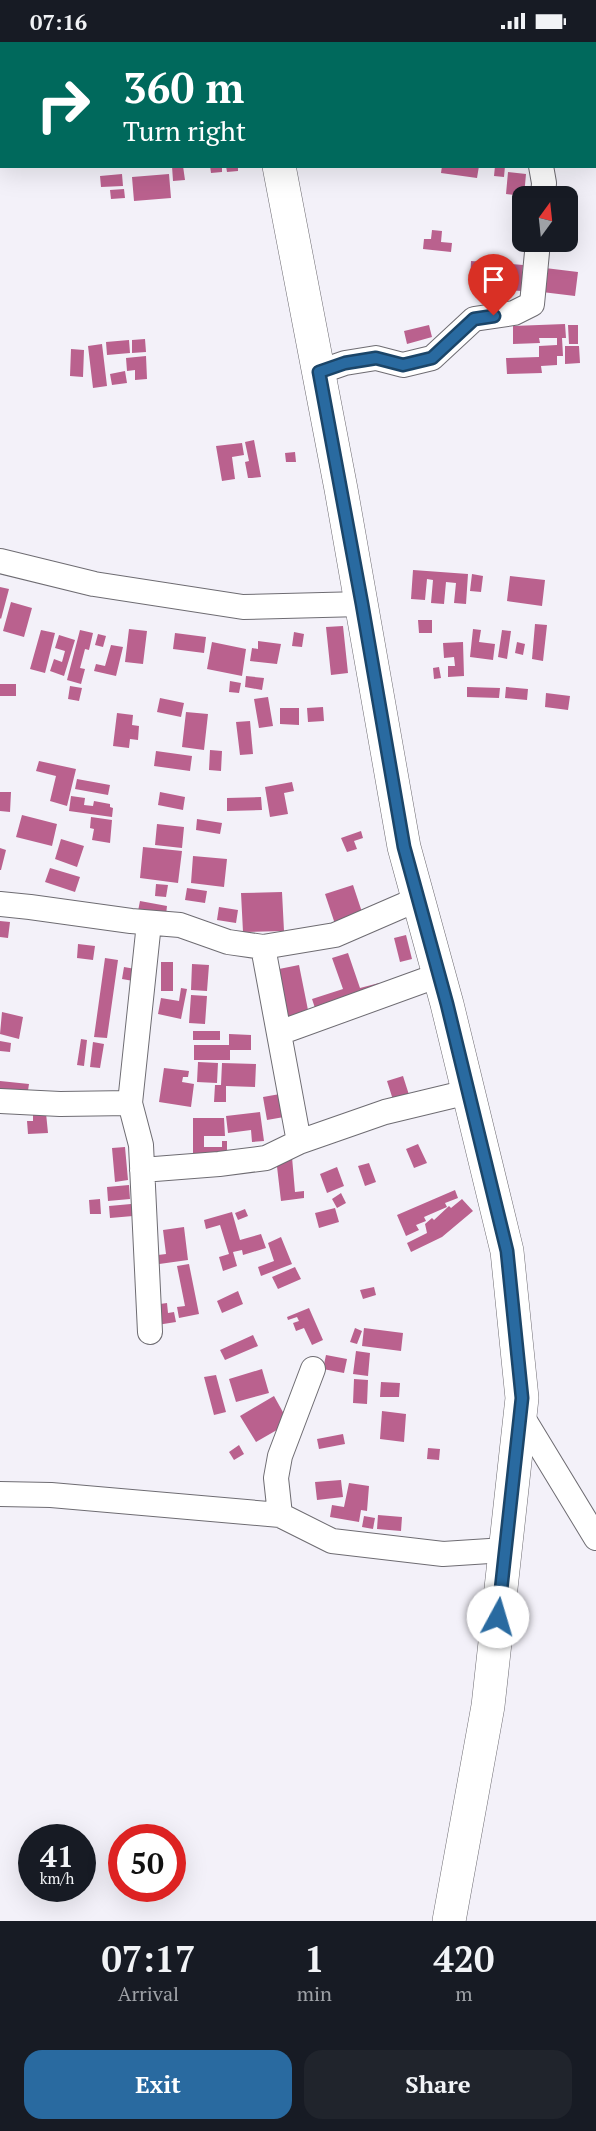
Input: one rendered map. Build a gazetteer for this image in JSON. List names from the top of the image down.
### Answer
{
  "north": "top",
  "page": {
    "status": "07:16",
    "turn": ["360 m", "Turn right"],
    "speed": "41 km/h",
    "limit": "50",
    "eta": [
      "07:17",
      "Arrival",
      "1",
      "min",
      "420",
      "m"
    ],
    "buttons": ["Exit", "Share"]
  }
}
